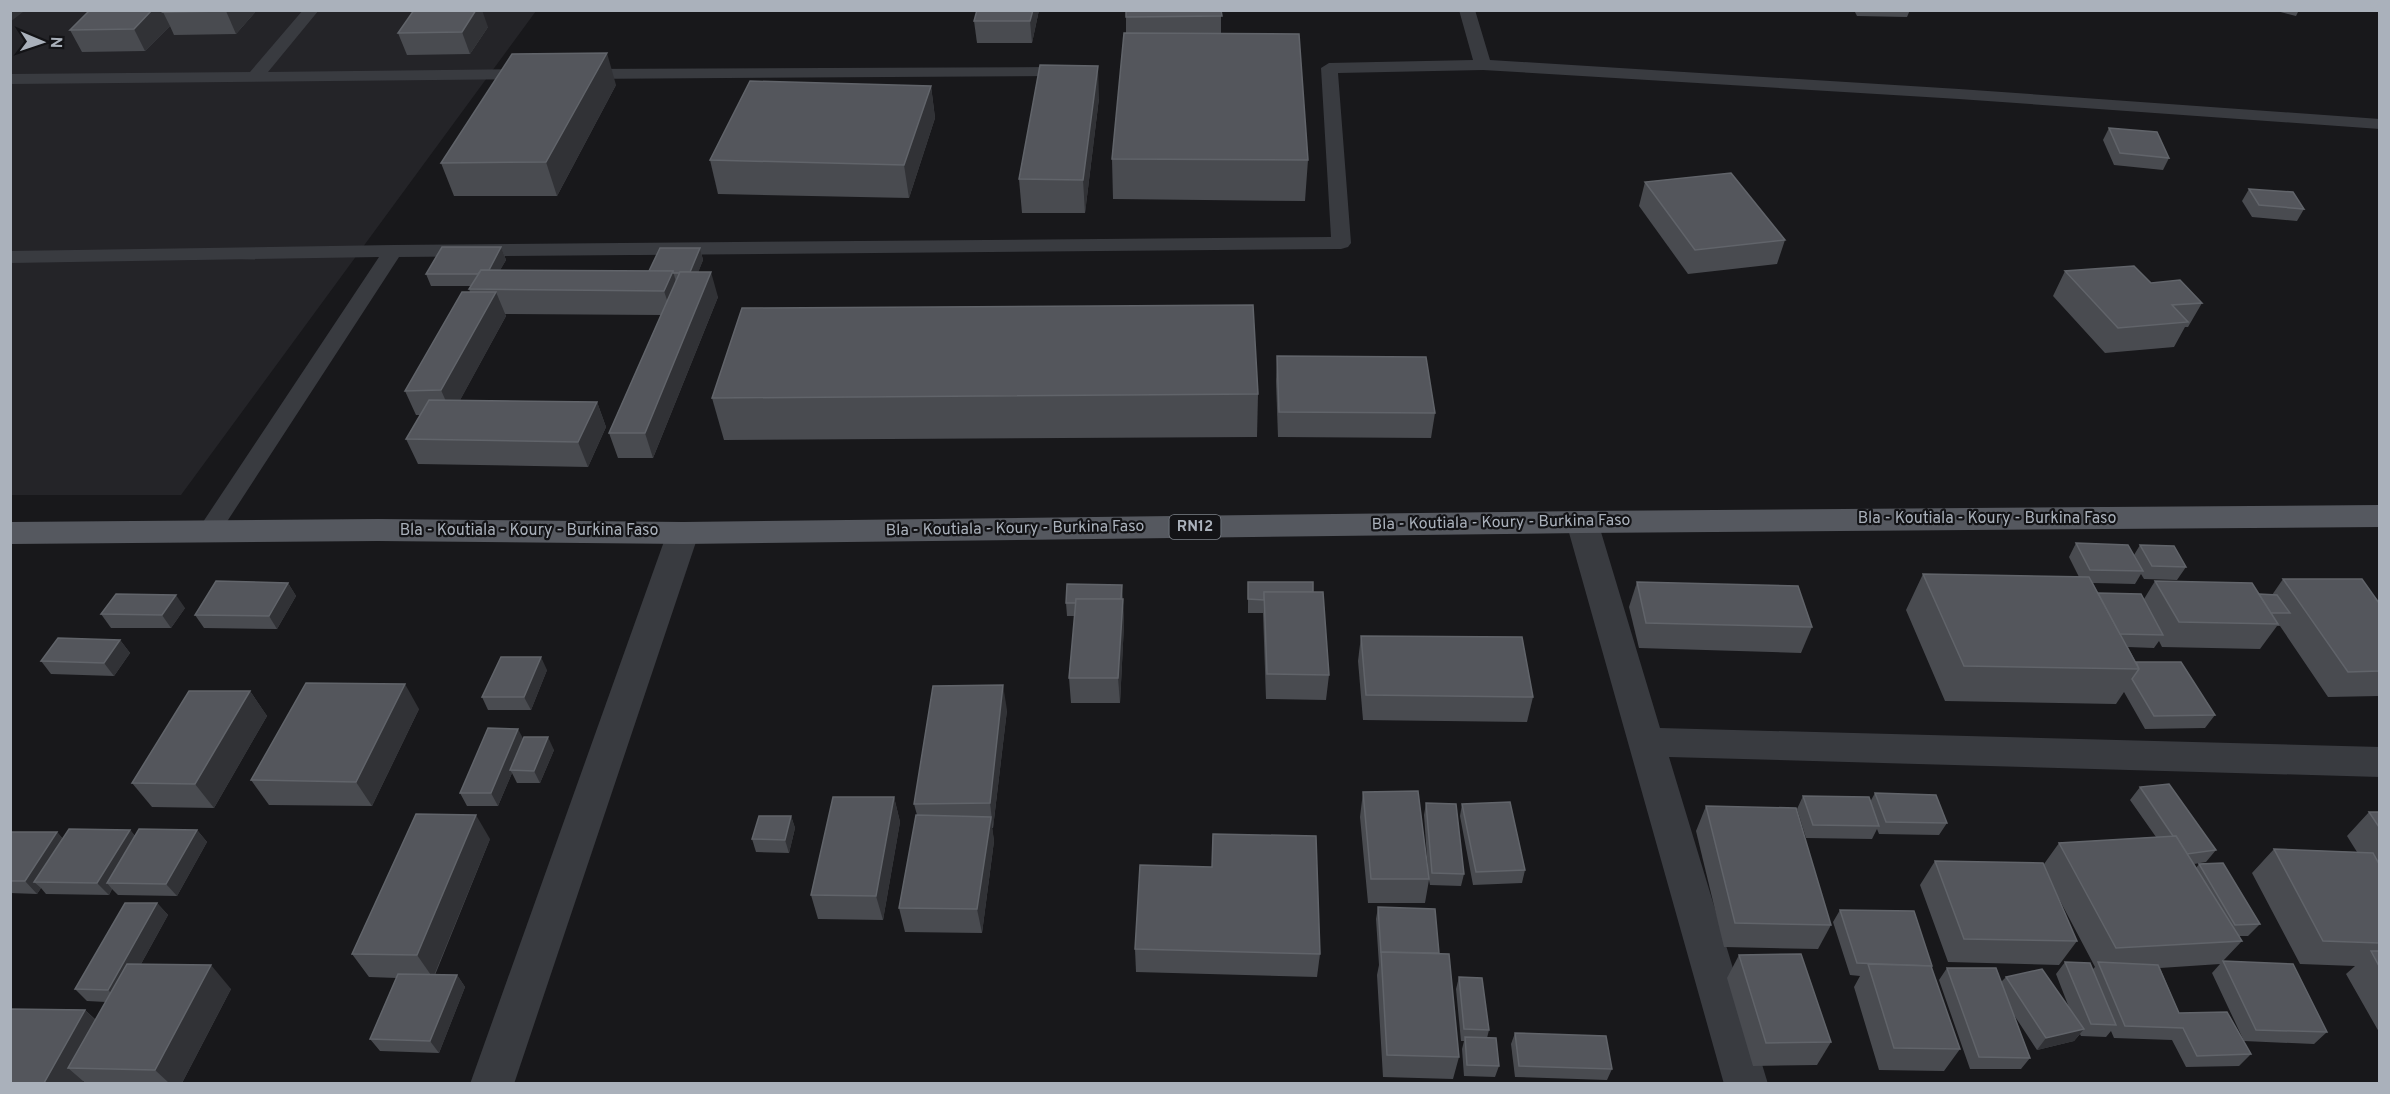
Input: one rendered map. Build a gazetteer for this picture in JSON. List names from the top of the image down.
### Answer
{
  "streets": {
    "main road": ["Bla - Koutiala - Koury - Burkina Faso", "RN12"]
  },
  "north": "right"
}
